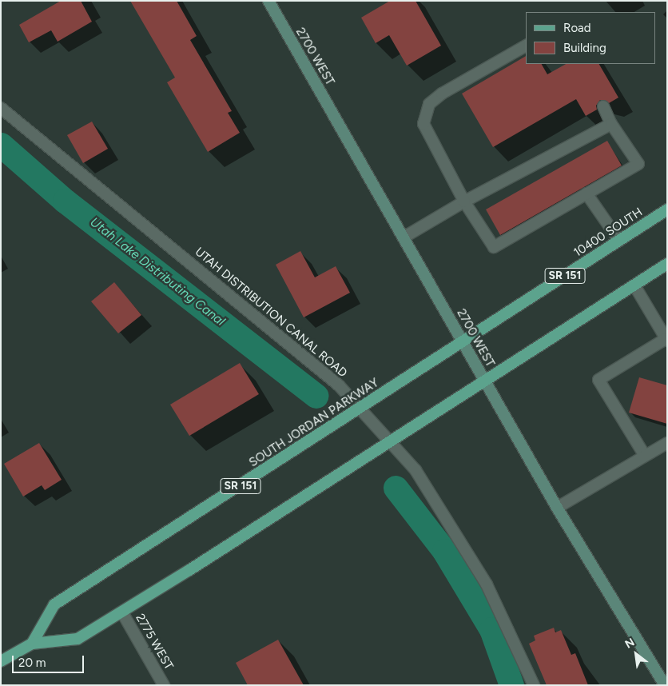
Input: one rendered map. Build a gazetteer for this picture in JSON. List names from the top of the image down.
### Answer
{
  "streets": {
    "main road": [
      "2700 WEST",
      "10400 SOUTH",
      "SR 151",
      "SOUTH JORDAN PARKWAY"
    ],
    "street": ["UTAH DISTRIBUTION CANAL ROAD", "2775 WEST"]
  },
  "crossings": [
    ["2700 WEST", "10400 SOUTH"],
    ["2700 WEST", "SR 151"],
    ["2700 WEST", "SOUTH JORDAN PARKWAY"],
    ["10400 SOUTH", "SOUTH JORDAN PARKWAY"],
    ["SR 151", "SOUTH JORDAN PARKWAY"],
    ["UTAH DISTRIBUTION CANAL ROAD", "SOUTH JORDAN PARKWAY"],
    ["SOUTH JORDAN PARKWAY", "2775 WEST"]
  ],
  "water": ["Utah Lake Distributing Canal"],
  "legend": ["Road", "Building"],
  "scale_bar": "20 m",
  "north": "top left"
}
